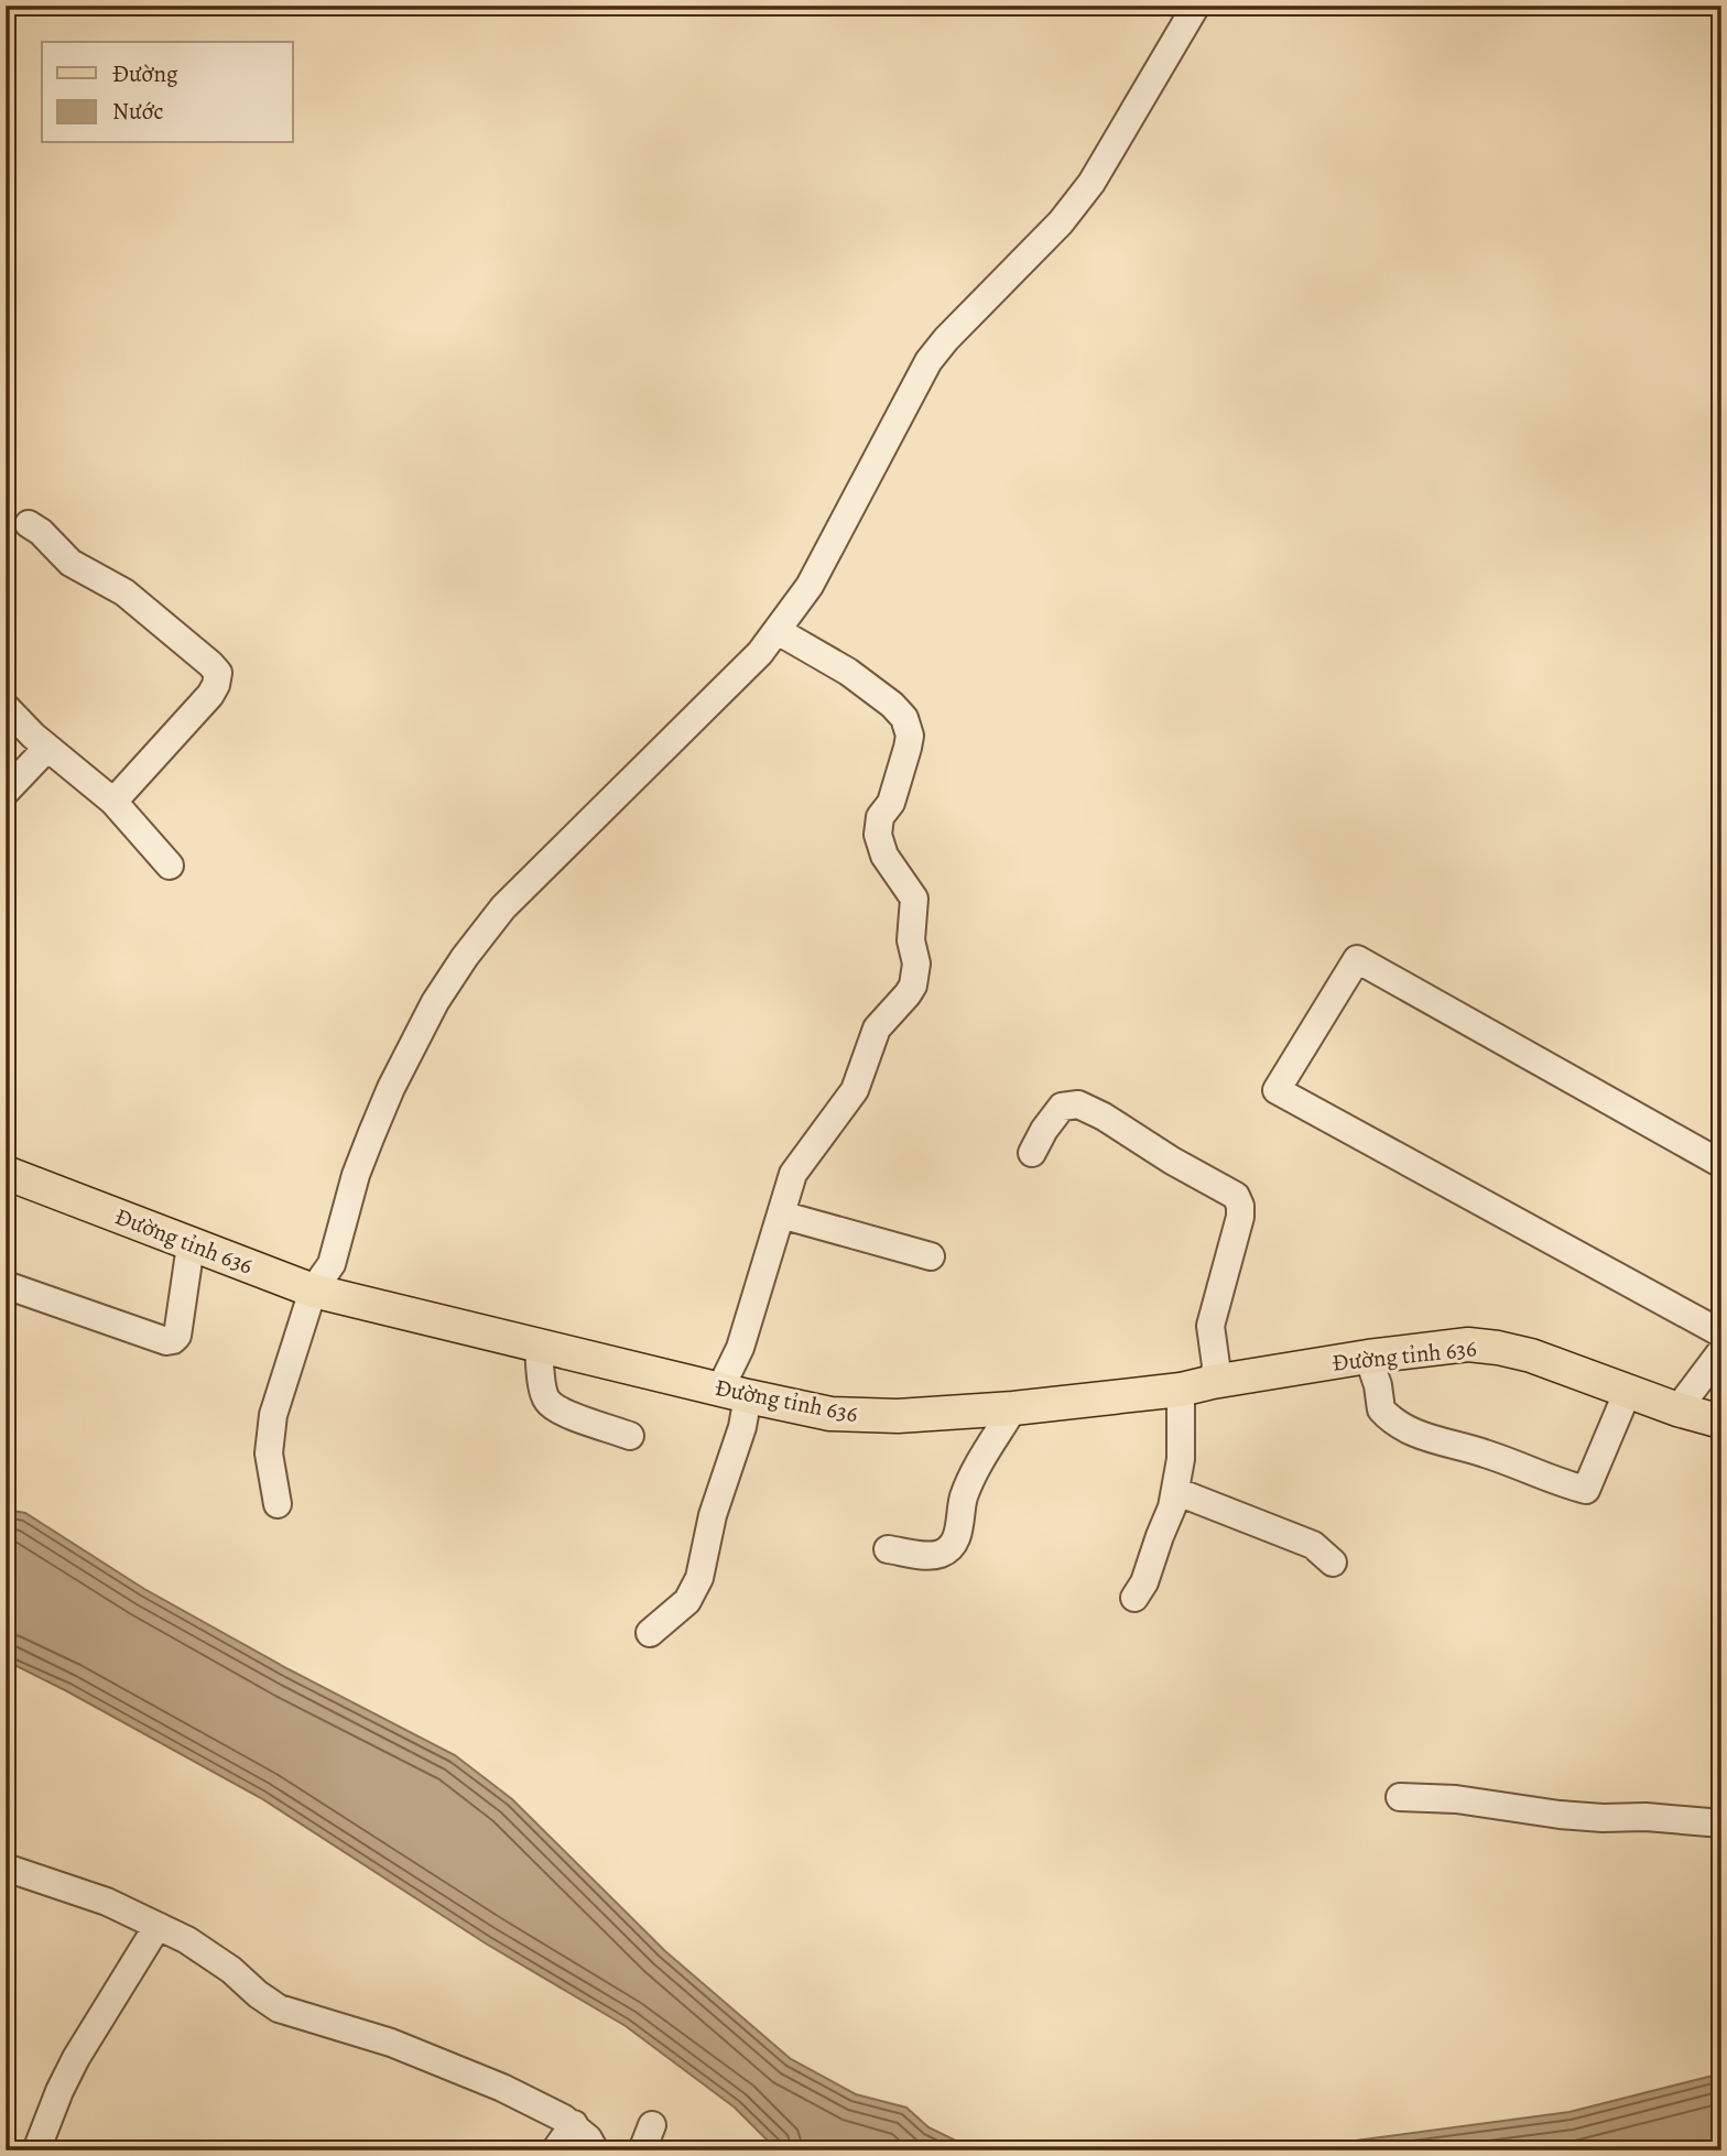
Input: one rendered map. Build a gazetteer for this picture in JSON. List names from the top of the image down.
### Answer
{
  "streets": {
    "main road": ["Đường tỉnh 636"]
  },
  "legend": ["Đường", "Nước"]
}
